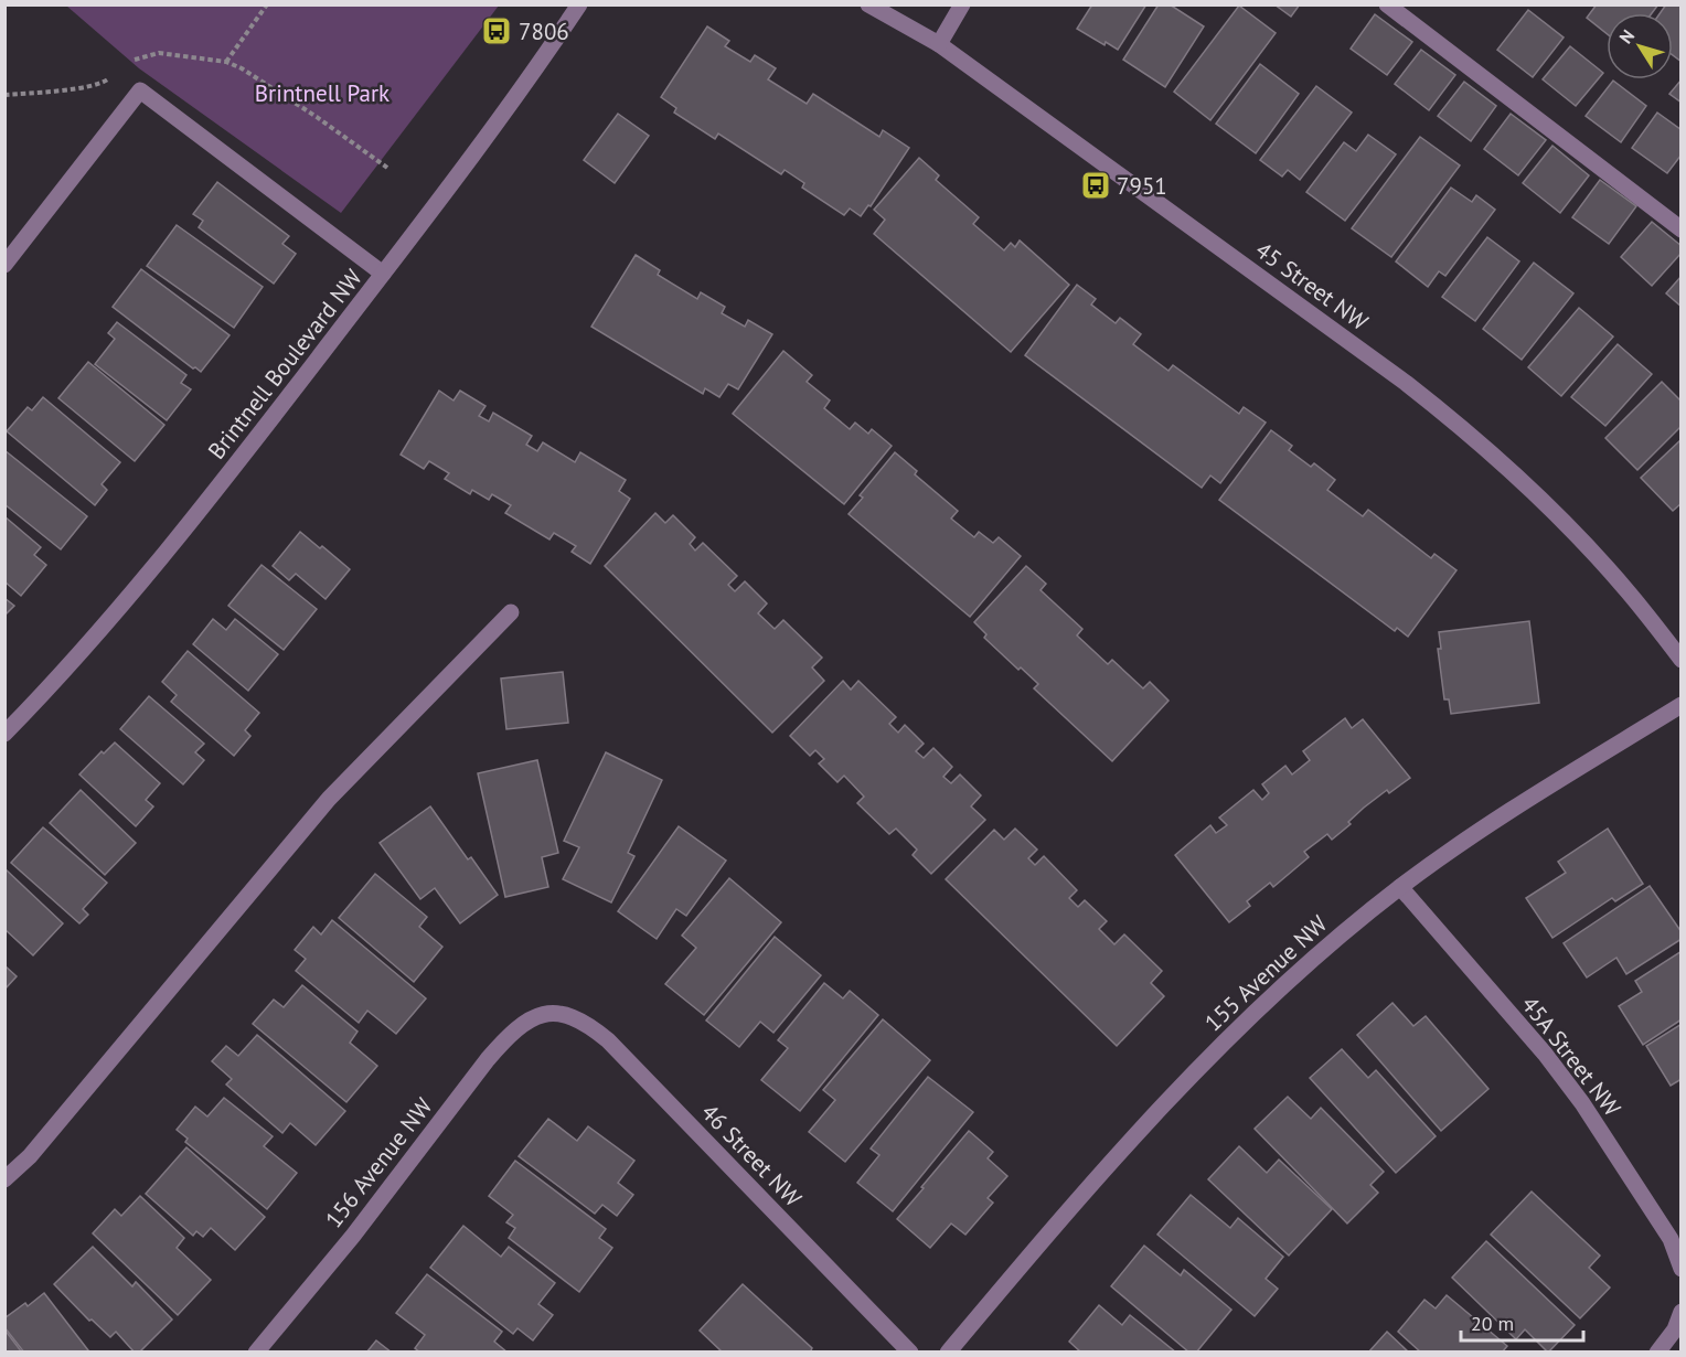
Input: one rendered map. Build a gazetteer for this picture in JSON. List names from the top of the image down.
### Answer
{
  "streets": {
    "street": [
      "45 Street NW",
      "Brintnell Boulevard NW",
      "155 Avenue NW",
      "45A Street NW",
      "46 Street NW",
      "156 Avenue NW"
    ]
  },
  "crossings": [
    ["155 Avenue NW", "45A Street NW"],
    ["46 Street NW", "156 Avenue NW"]
  ],
  "parks": ["Brintnell Park"],
  "places": {
    "bus stop": ["7806", "7951"]
  },
  "scale_bar": "20 m",
  "north": "top left"
}
